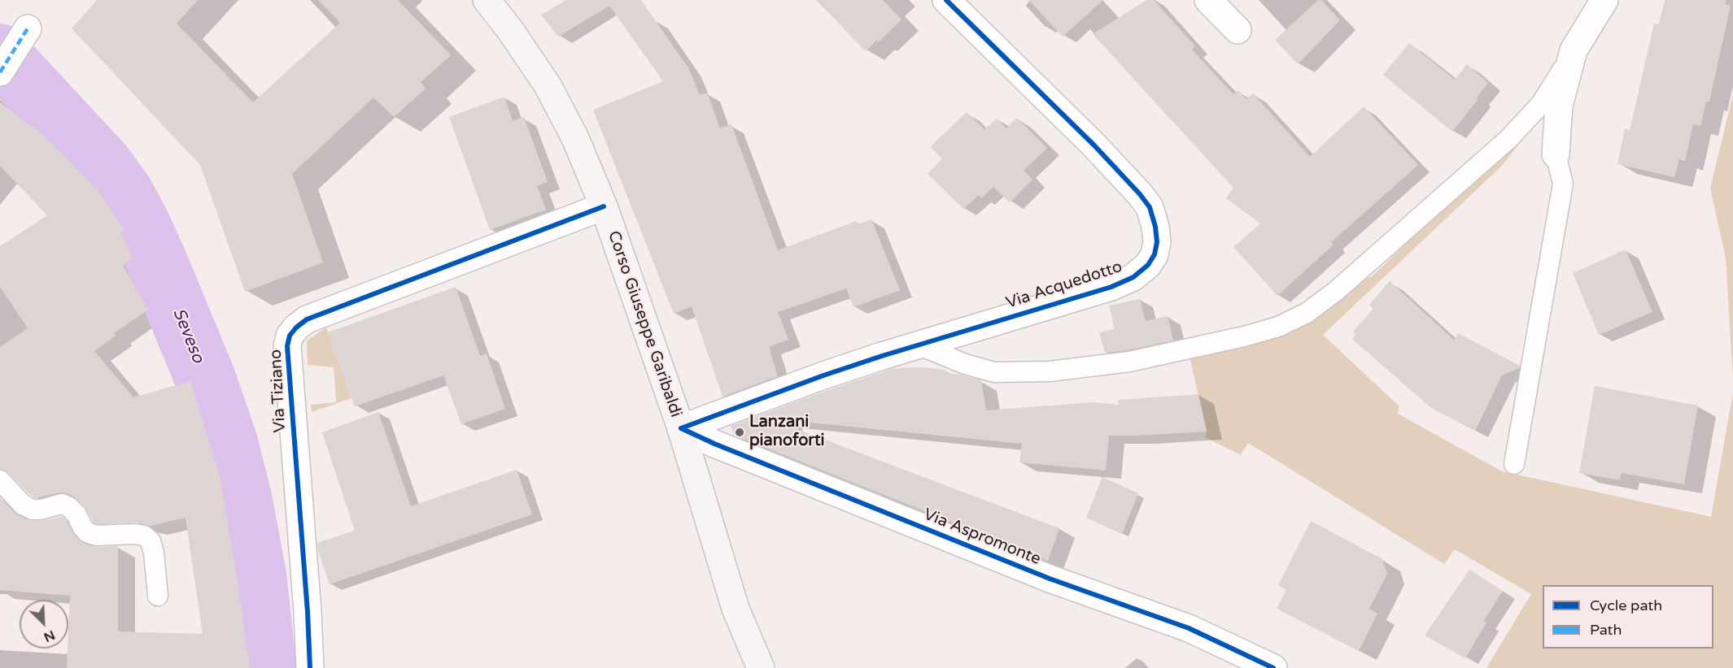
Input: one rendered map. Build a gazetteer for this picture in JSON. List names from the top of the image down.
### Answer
{
  "streets": {
    "main road": ["Corso Giuseppe Garibaldi"],
    "street": ["Via Acquedotto", "Via Tiziano", "Via Aspromonte"]
  },
  "crossings": [
    ["Via Acquedotto", "Corso Giuseppe Garibaldi"],
    ["Via Acquedotto", "Via Aspromonte"],
    ["Corso Giuseppe Garibaldi", "Via Tiziano"],
    ["Corso Giuseppe Garibaldi", "Via Aspromonte"]
  ],
  "water": ["Seveso"],
  "places": ["Lanzani pianoforti"],
  "legend": ["Cycle path", "Path"],
  "north": "bottom right"
}
